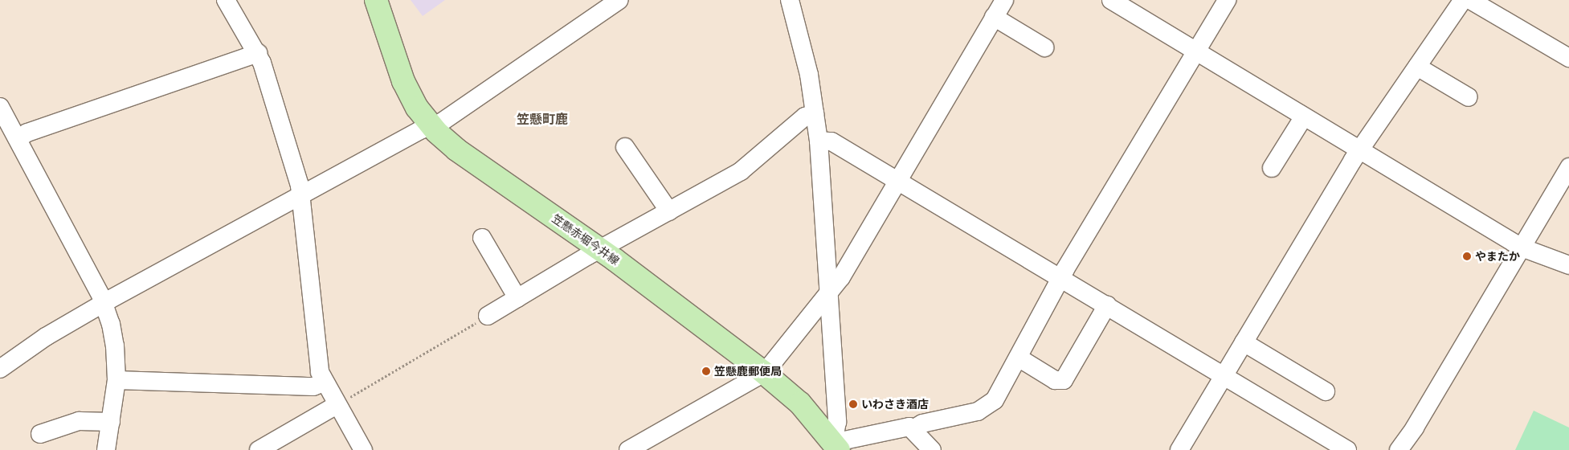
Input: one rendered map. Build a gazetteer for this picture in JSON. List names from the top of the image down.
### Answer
{
  "streets": {
    "main road": ["笠懸赤堀今井線"]
  },
  "districts": ["笠懸町鹿"],
  "places": ["やまたか", "笠懸鹿郵便局", "いわさき酒店"]
}
